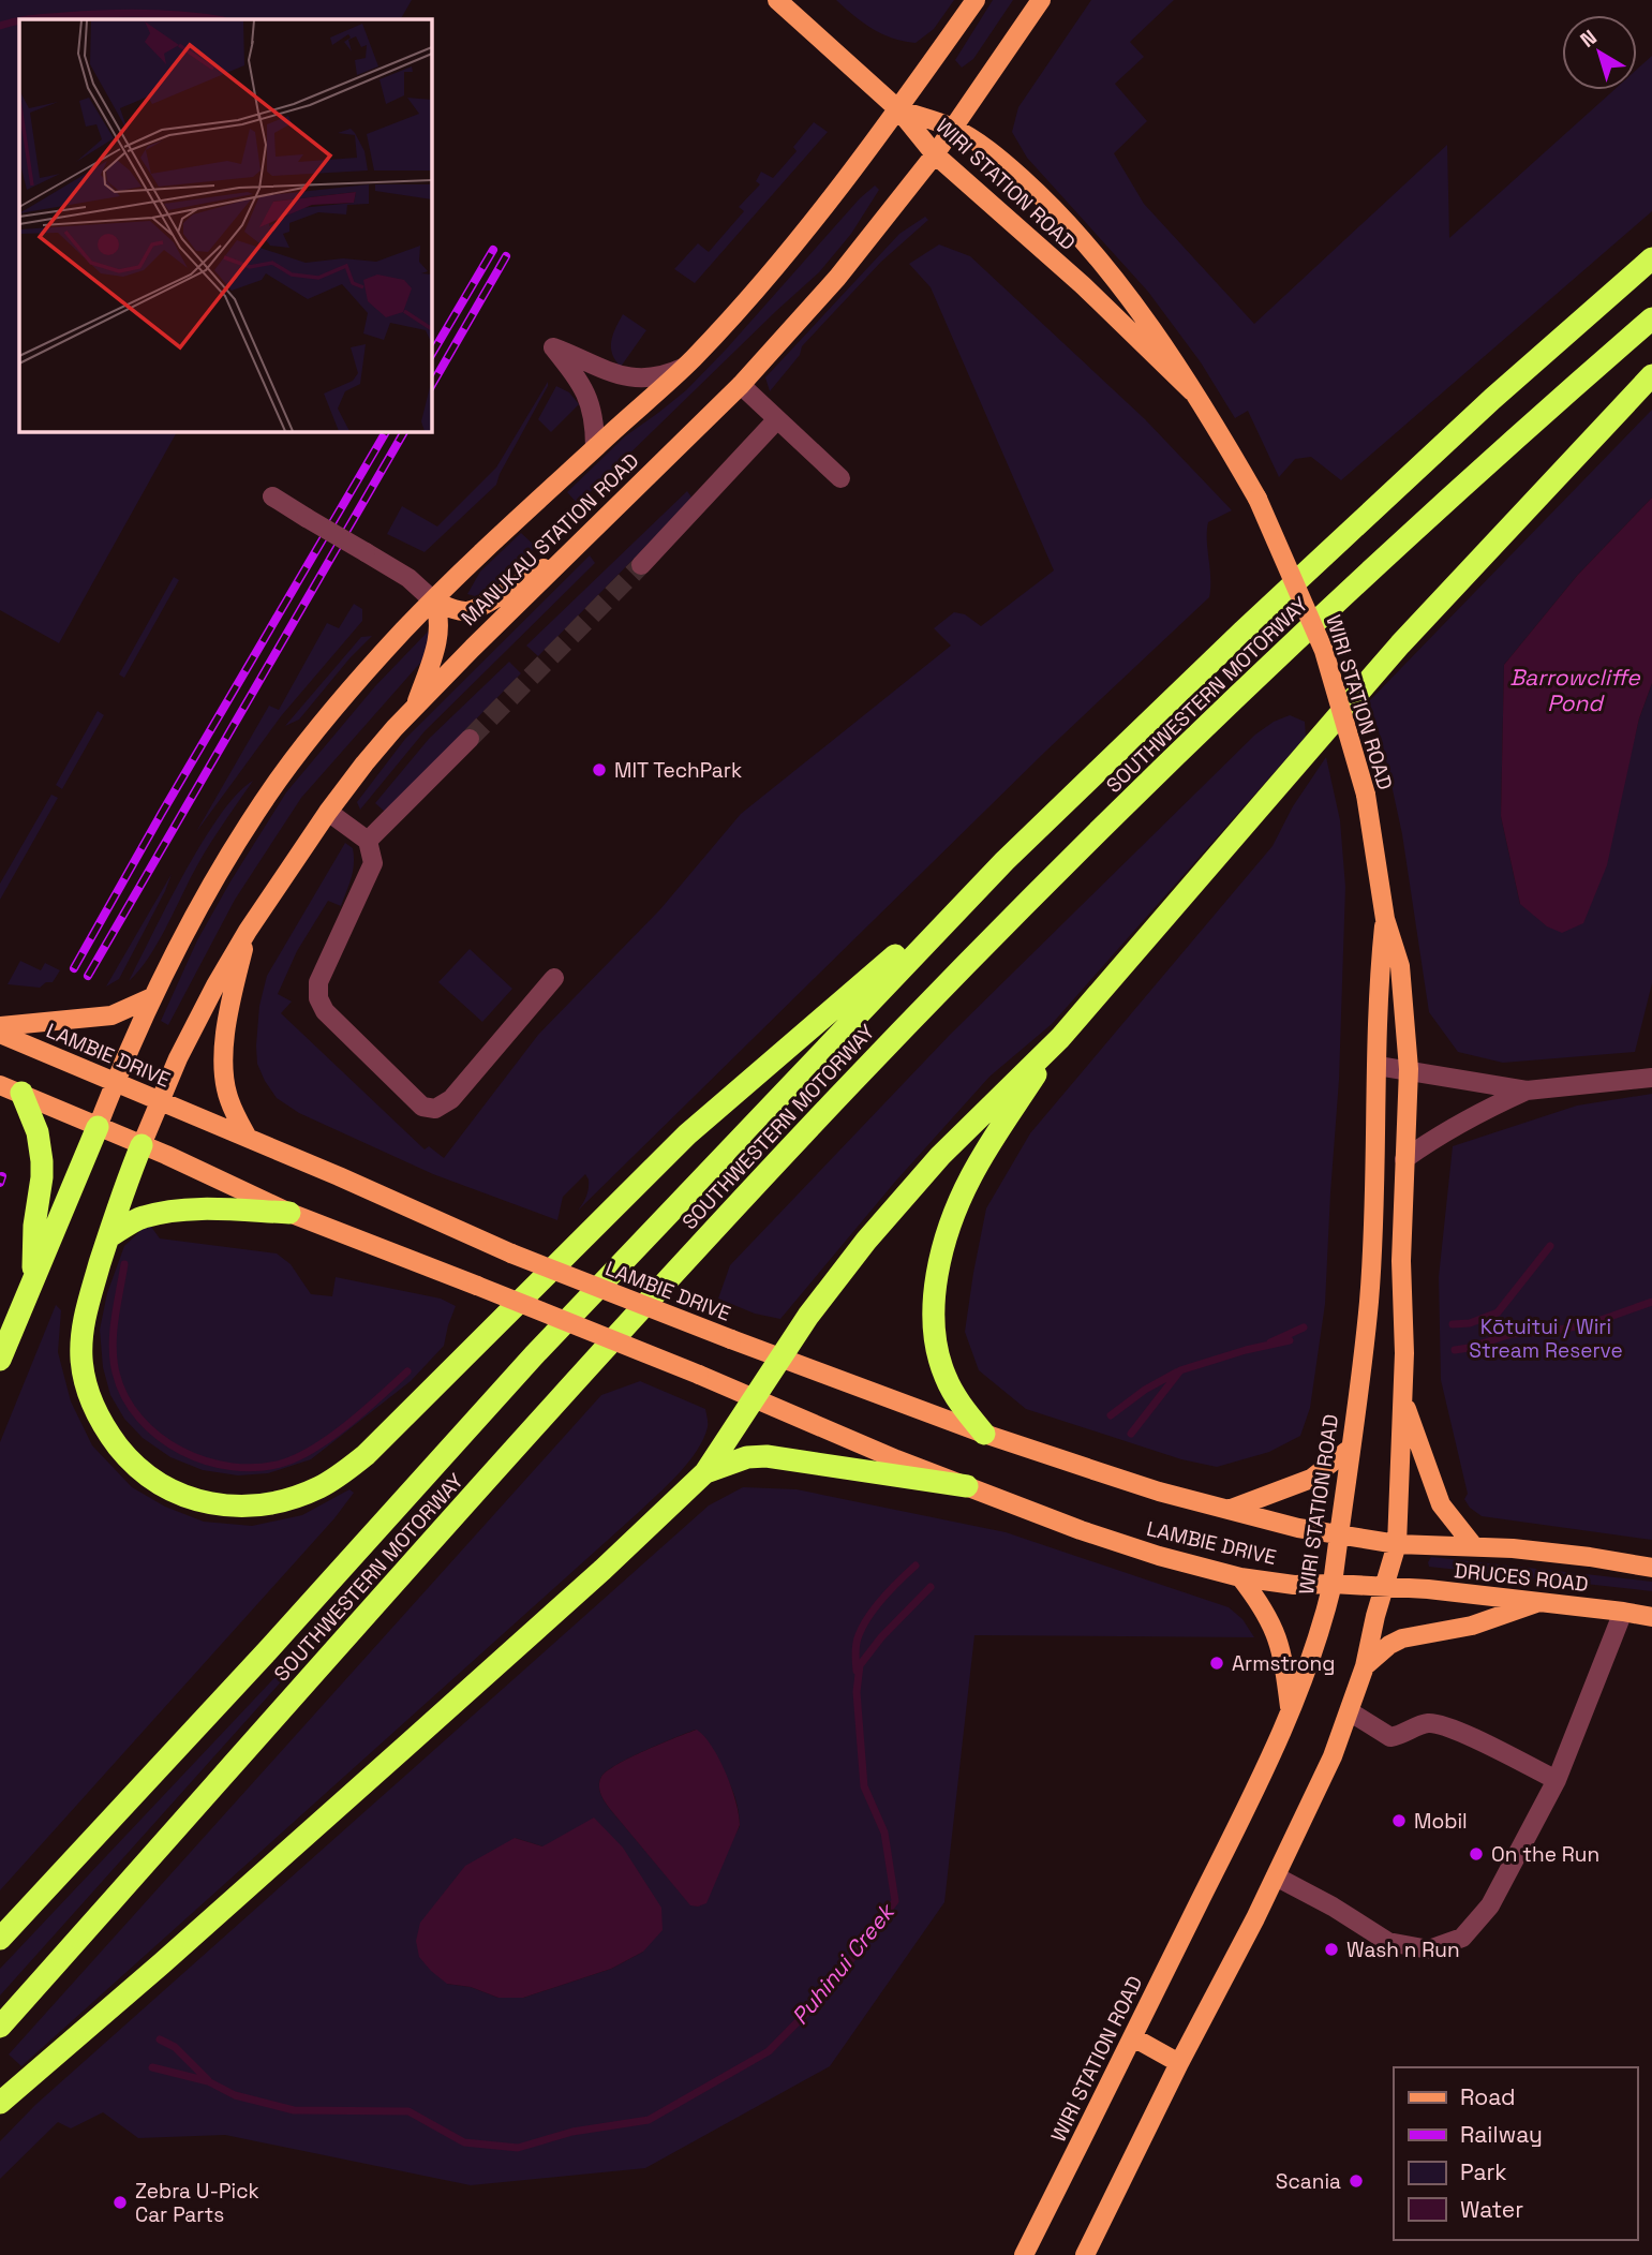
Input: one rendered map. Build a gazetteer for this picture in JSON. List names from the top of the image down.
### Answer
{
  "streets": {
    "highway": ["SOUTHWESTERN MOTORWAY"],
    "main road": [
      "WIRI STATION ROAD",
      "MANUKAU STATION ROAD",
      "LAMBIE DRIVE",
      "DRUCES ROAD"
    ]
  },
  "crossings": [
    ["WIRI STATION ROAD", "MANUKAU STATION ROAD"],
    ["WIRI STATION ROAD", "LAMBIE DRIVE"],
    ["WIRI STATION ROAD", "DRUCES ROAD"],
    ["MANUKAU STATION ROAD", "LAMBIE DRIVE"],
    ["LAMBIE DRIVE", "DRUCES ROAD"]
  ],
  "water": ["Barrowcliffe Pond", "Puhinui Creek"],
  "parks": ["Kōtuitui / Wiri Stream Reserve"],
  "places": [
    "MIT TechPark",
    "Armstrong",
    "Mobil",
    "On the Run",
    "Wash n Run",
    "Scania",
    "Zebra U-Pick Car Parts"
  ],
  "legend": [
    "Road",
    "Railway",
    "Park",
    "Water"
  ],
  "north": "top left"
}
